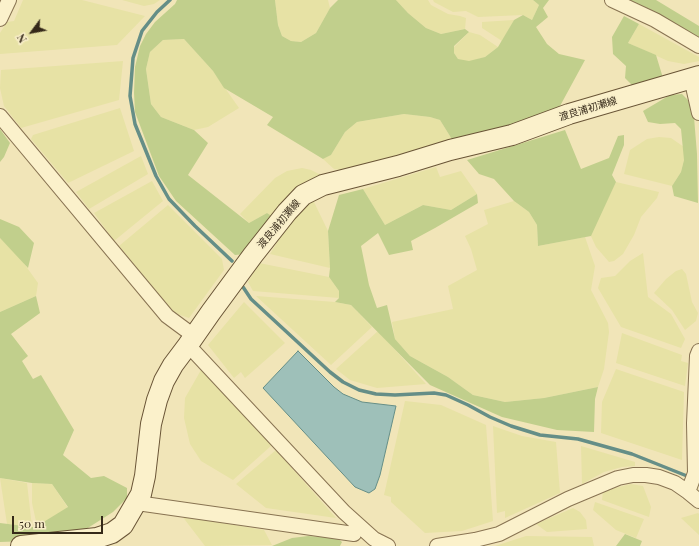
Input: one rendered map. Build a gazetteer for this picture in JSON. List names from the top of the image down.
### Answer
{
  "streets": {
    "main road": ["渡良浦初瀬線"]
  },
  "scale_bar": "50 m",
  "north": "bottom left"
}
